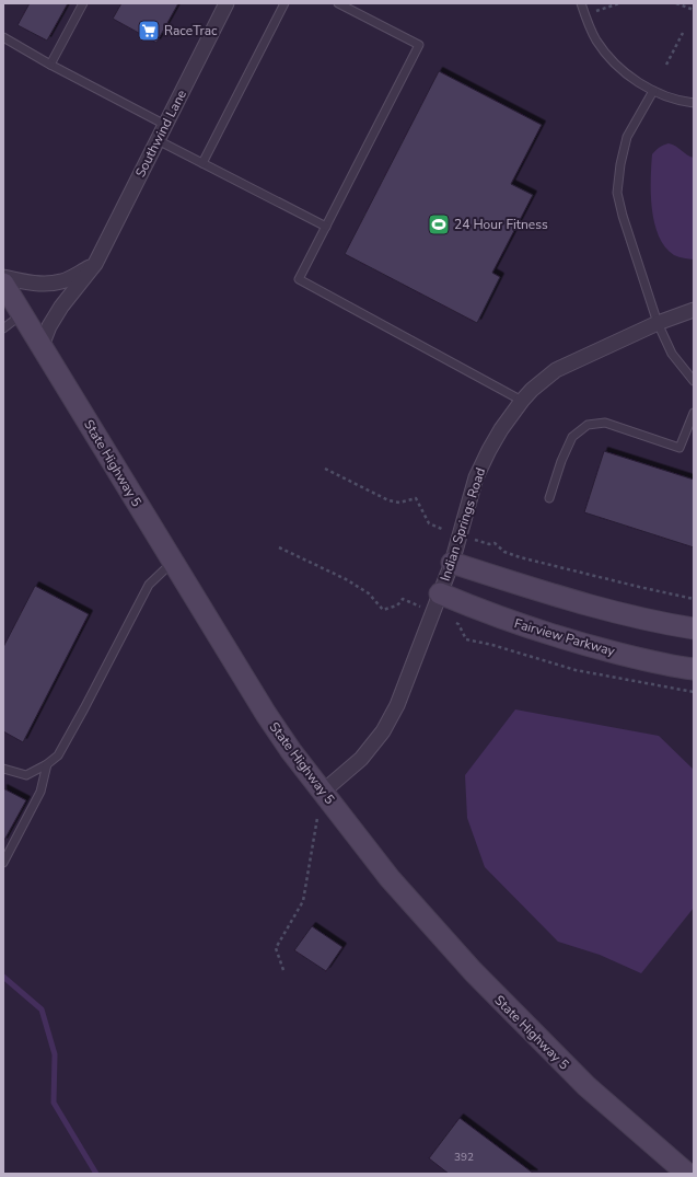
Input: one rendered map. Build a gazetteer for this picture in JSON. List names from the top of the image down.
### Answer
{
  "streets": {
    "main road": ["State Highway 5", "Fairview Parkway"],
    "street": ["Southwind Lane", "Indian Springs Road"]
  },
  "crossings": [
    ["Southwind Lane", "State Highway 5"],
    ["State Highway 5", "Indian Springs Road"],
    ["Indian Springs Road", "Fairview Parkway"]
  ],
  "places": {
    "supermarket": ["RaceTrac"],
    "sports": ["24 Hour Fitness"]
  },
  "house_numbers": ["392"]
}
